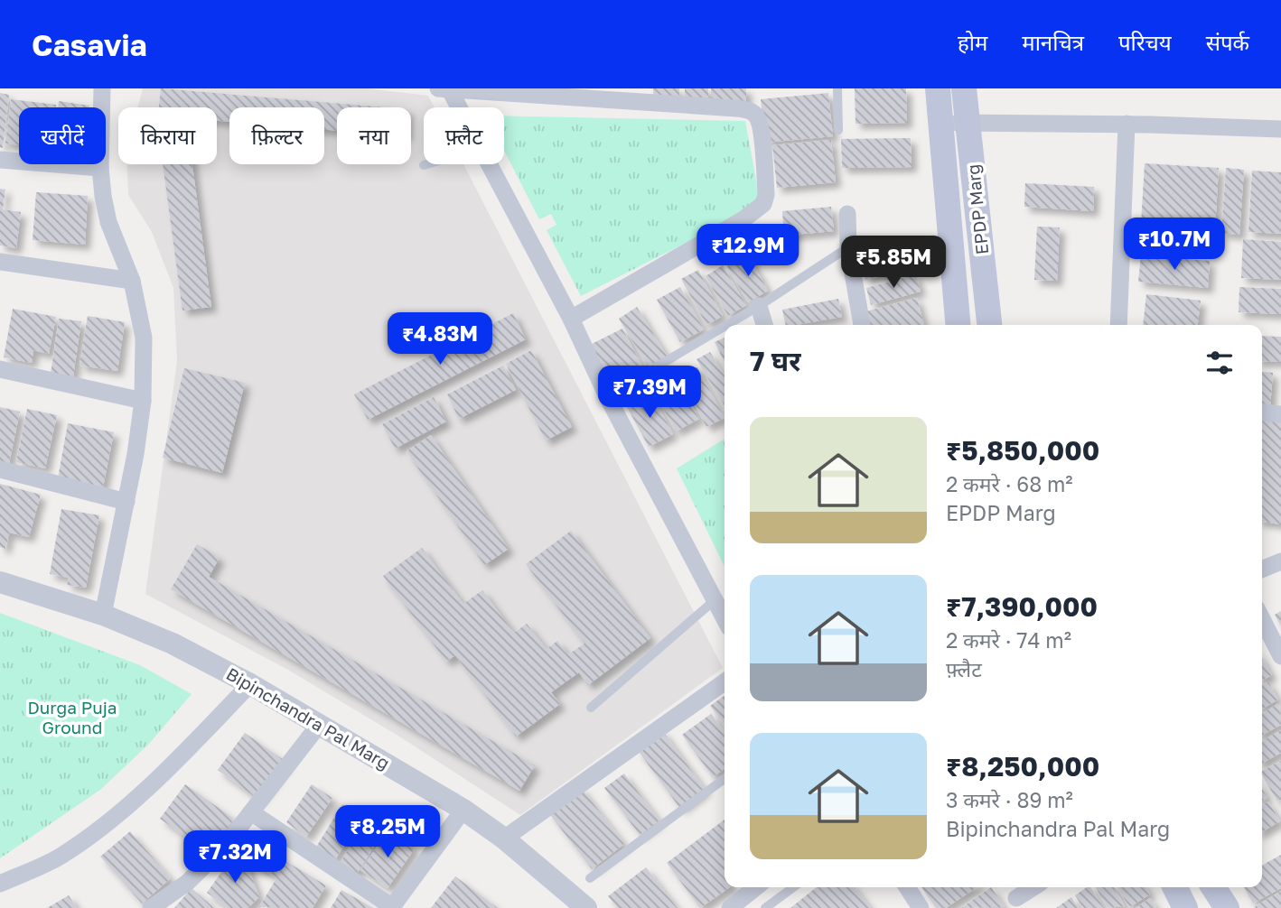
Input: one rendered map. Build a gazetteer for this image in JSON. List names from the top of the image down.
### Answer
{
  "streets": {
    "main road": ["EPDP Marg"],
    "street": ["Bipinchandra Pal Marg"]
  },
  "parks": ["Durga Puja Ground"],
  "page": {
    "header": "Casavia",
    "nav": [
      "होम",
      "मानचित्र",
      "परिचय",
      "संपर्क"
    ],
    "chip": [
      "खरीदें",
      "किराया",
      "फ़िल्टर",
      "नया",
      "फ़्लैट"
    ],
    "price": [
      "₹10.7M",
      "₹12.9M",
      "₹5.85M",
      "₹4.83M",
      "₹7.39M",
      "₹8.25M",
      "₹7.32M"
    ],
    "heading": "7 घर",
    "list": [
      {
        "name": "₹5,850,000",
        "note": "2 कमरे · 68 m² · EPDP Marg"
      },
      {
        "name": "₹7,390,000",
        "note": "2 कमरे · 74 m² · फ़्लैट"
      },
      {
        "name": "₹8,250,000",
        "note": "3 कमरे · 89 m² · Bipinchandra Pal Marg"
      }
    ]
  }
}
